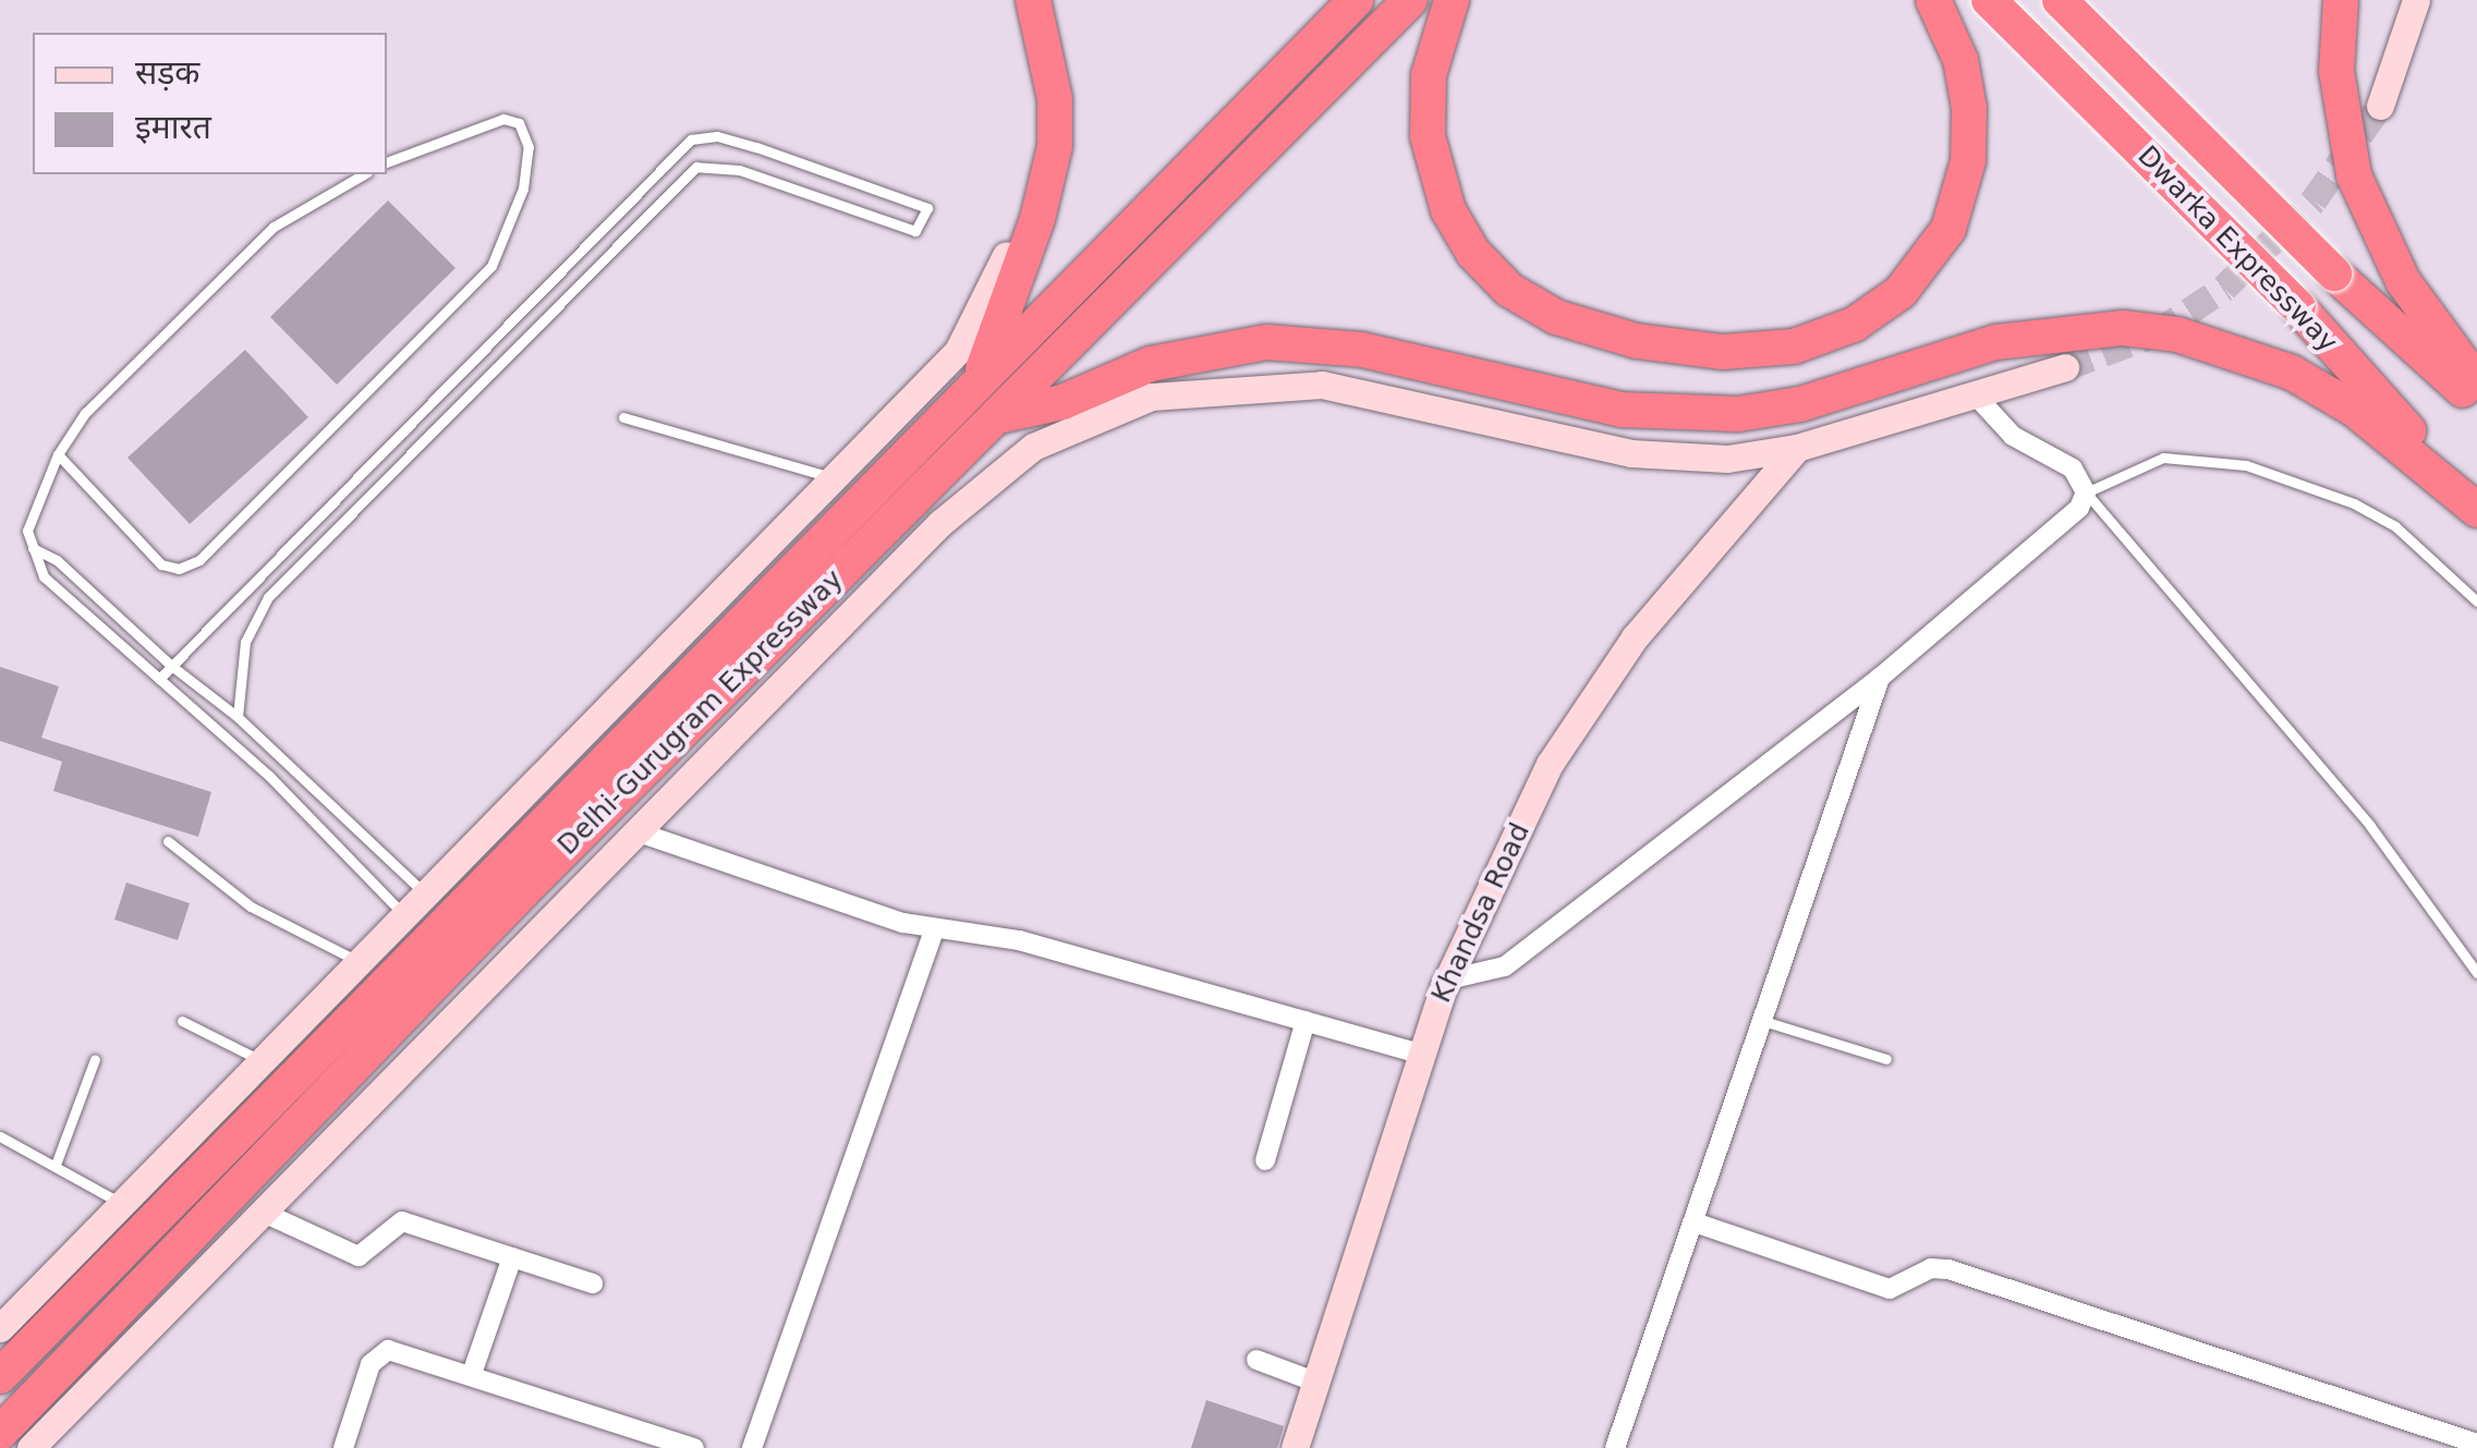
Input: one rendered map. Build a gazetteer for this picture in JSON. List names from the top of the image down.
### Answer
{
  "streets": {
    "highway": ["Dwarka Expressway", "Delhi-Gurugram Expressway"],
    "main road": ["Khandsa Road"]
  },
  "legend": ["सड़क", "इमारत"]
}
